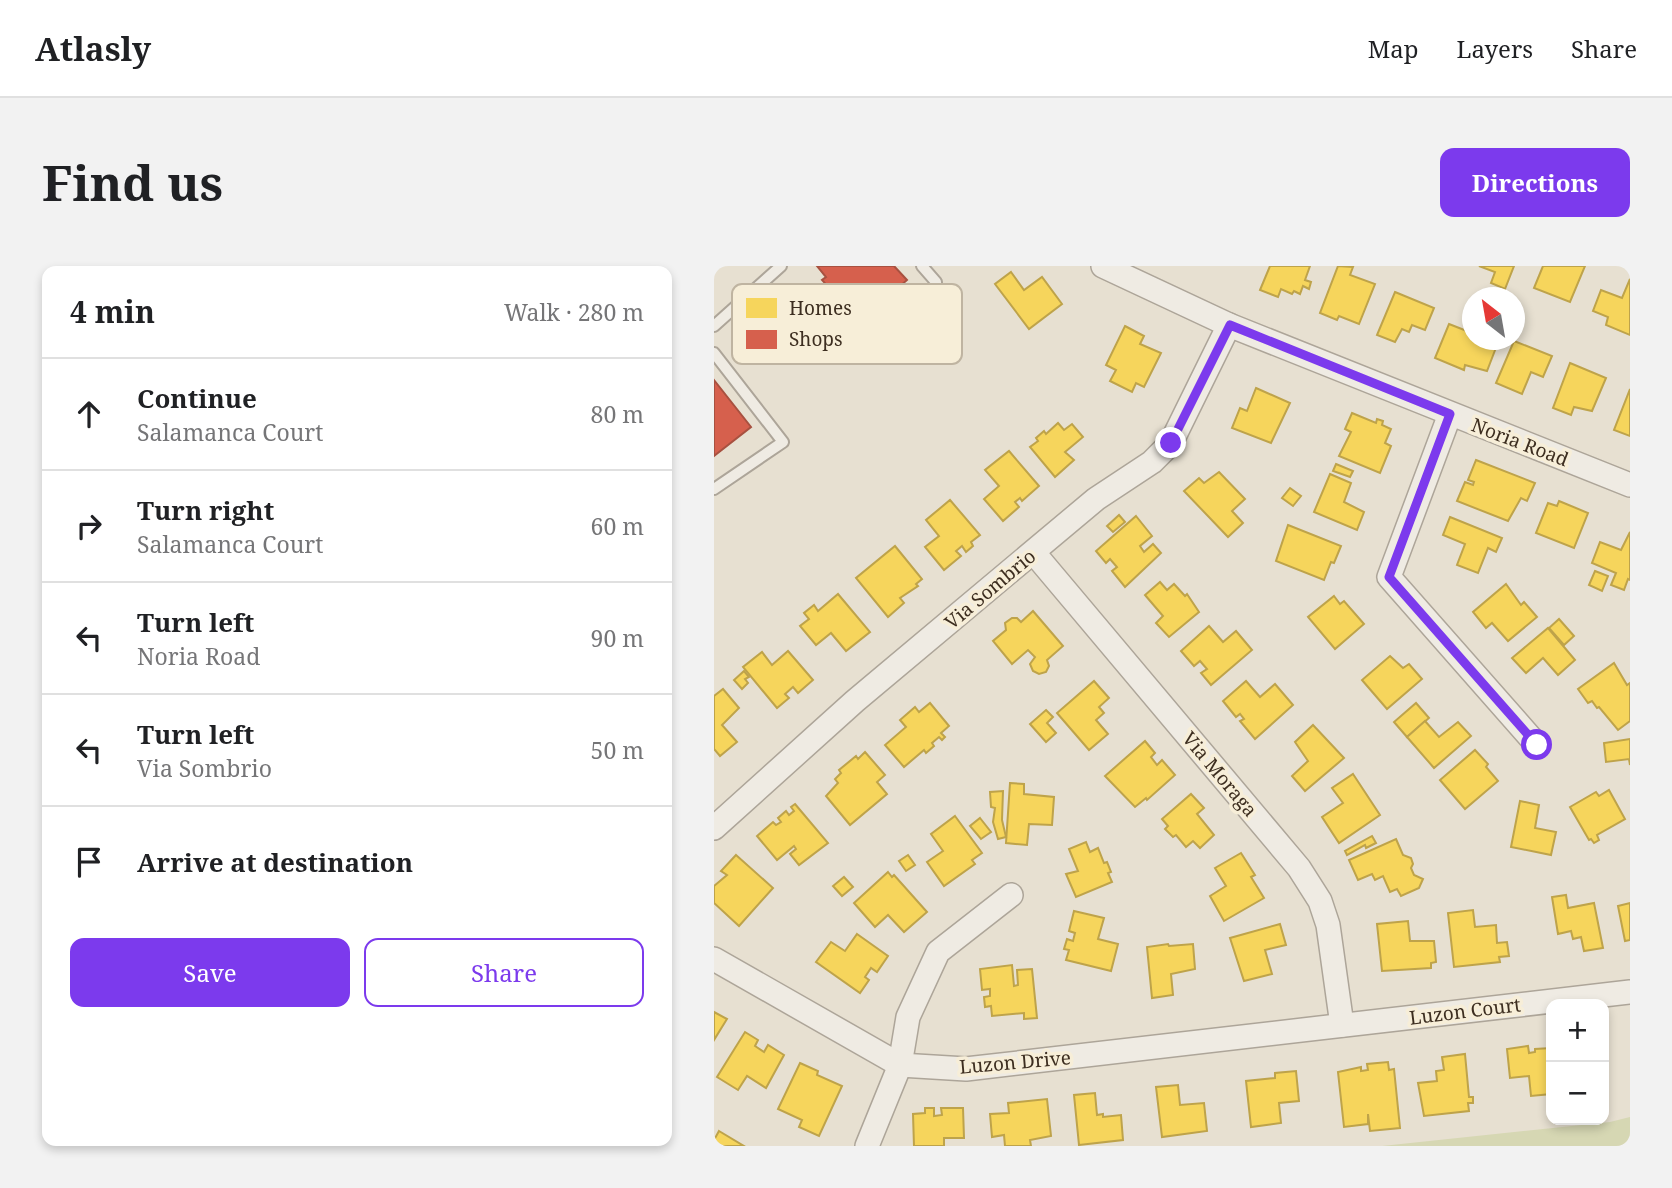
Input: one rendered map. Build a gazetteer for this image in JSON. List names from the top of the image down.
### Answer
{
  "streets": {
    "street": [
      "Noria Road",
      "Via Sombrio",
      "Via Moraga",
      "Luzon Court",
      "Luzon Drive"
    ]
  },
  "crossings": [
    ["Noria Road", "Via Sombrio"],
    ["Via Sombrio", "Via Moraga"],
    ["Via Moraga", "Luzon Court"],
    ["Via Moraga", "Luzon Drive"],
    ["Luzon Court", "Luzon Drive"]
  ],
  "legend": ["Homes", "Shops"],
  "north": "top left",
  "page": {
    "header": "Atlasly",
    "nav": ["Map", "Layers", "Share"],
    "buttons": [
      "Directions",
      ["Save", "Share"]
    ],
    "title": "Find us",
    "heading": ["4 min", "Walk · 280 m"],
    "list": [
      ["Continue", "Salamanca Court", "80 m"],
      ["Turn right", "Salamanca Court", "60 m"],
      ["Turn left", "Noria Road", "90 m"],
      ["Turn left", "Via Sombrio", "50 m"],
      "Arrive at destination"
    ],
    "map_buttons": ["+", "−"]
  }
}
